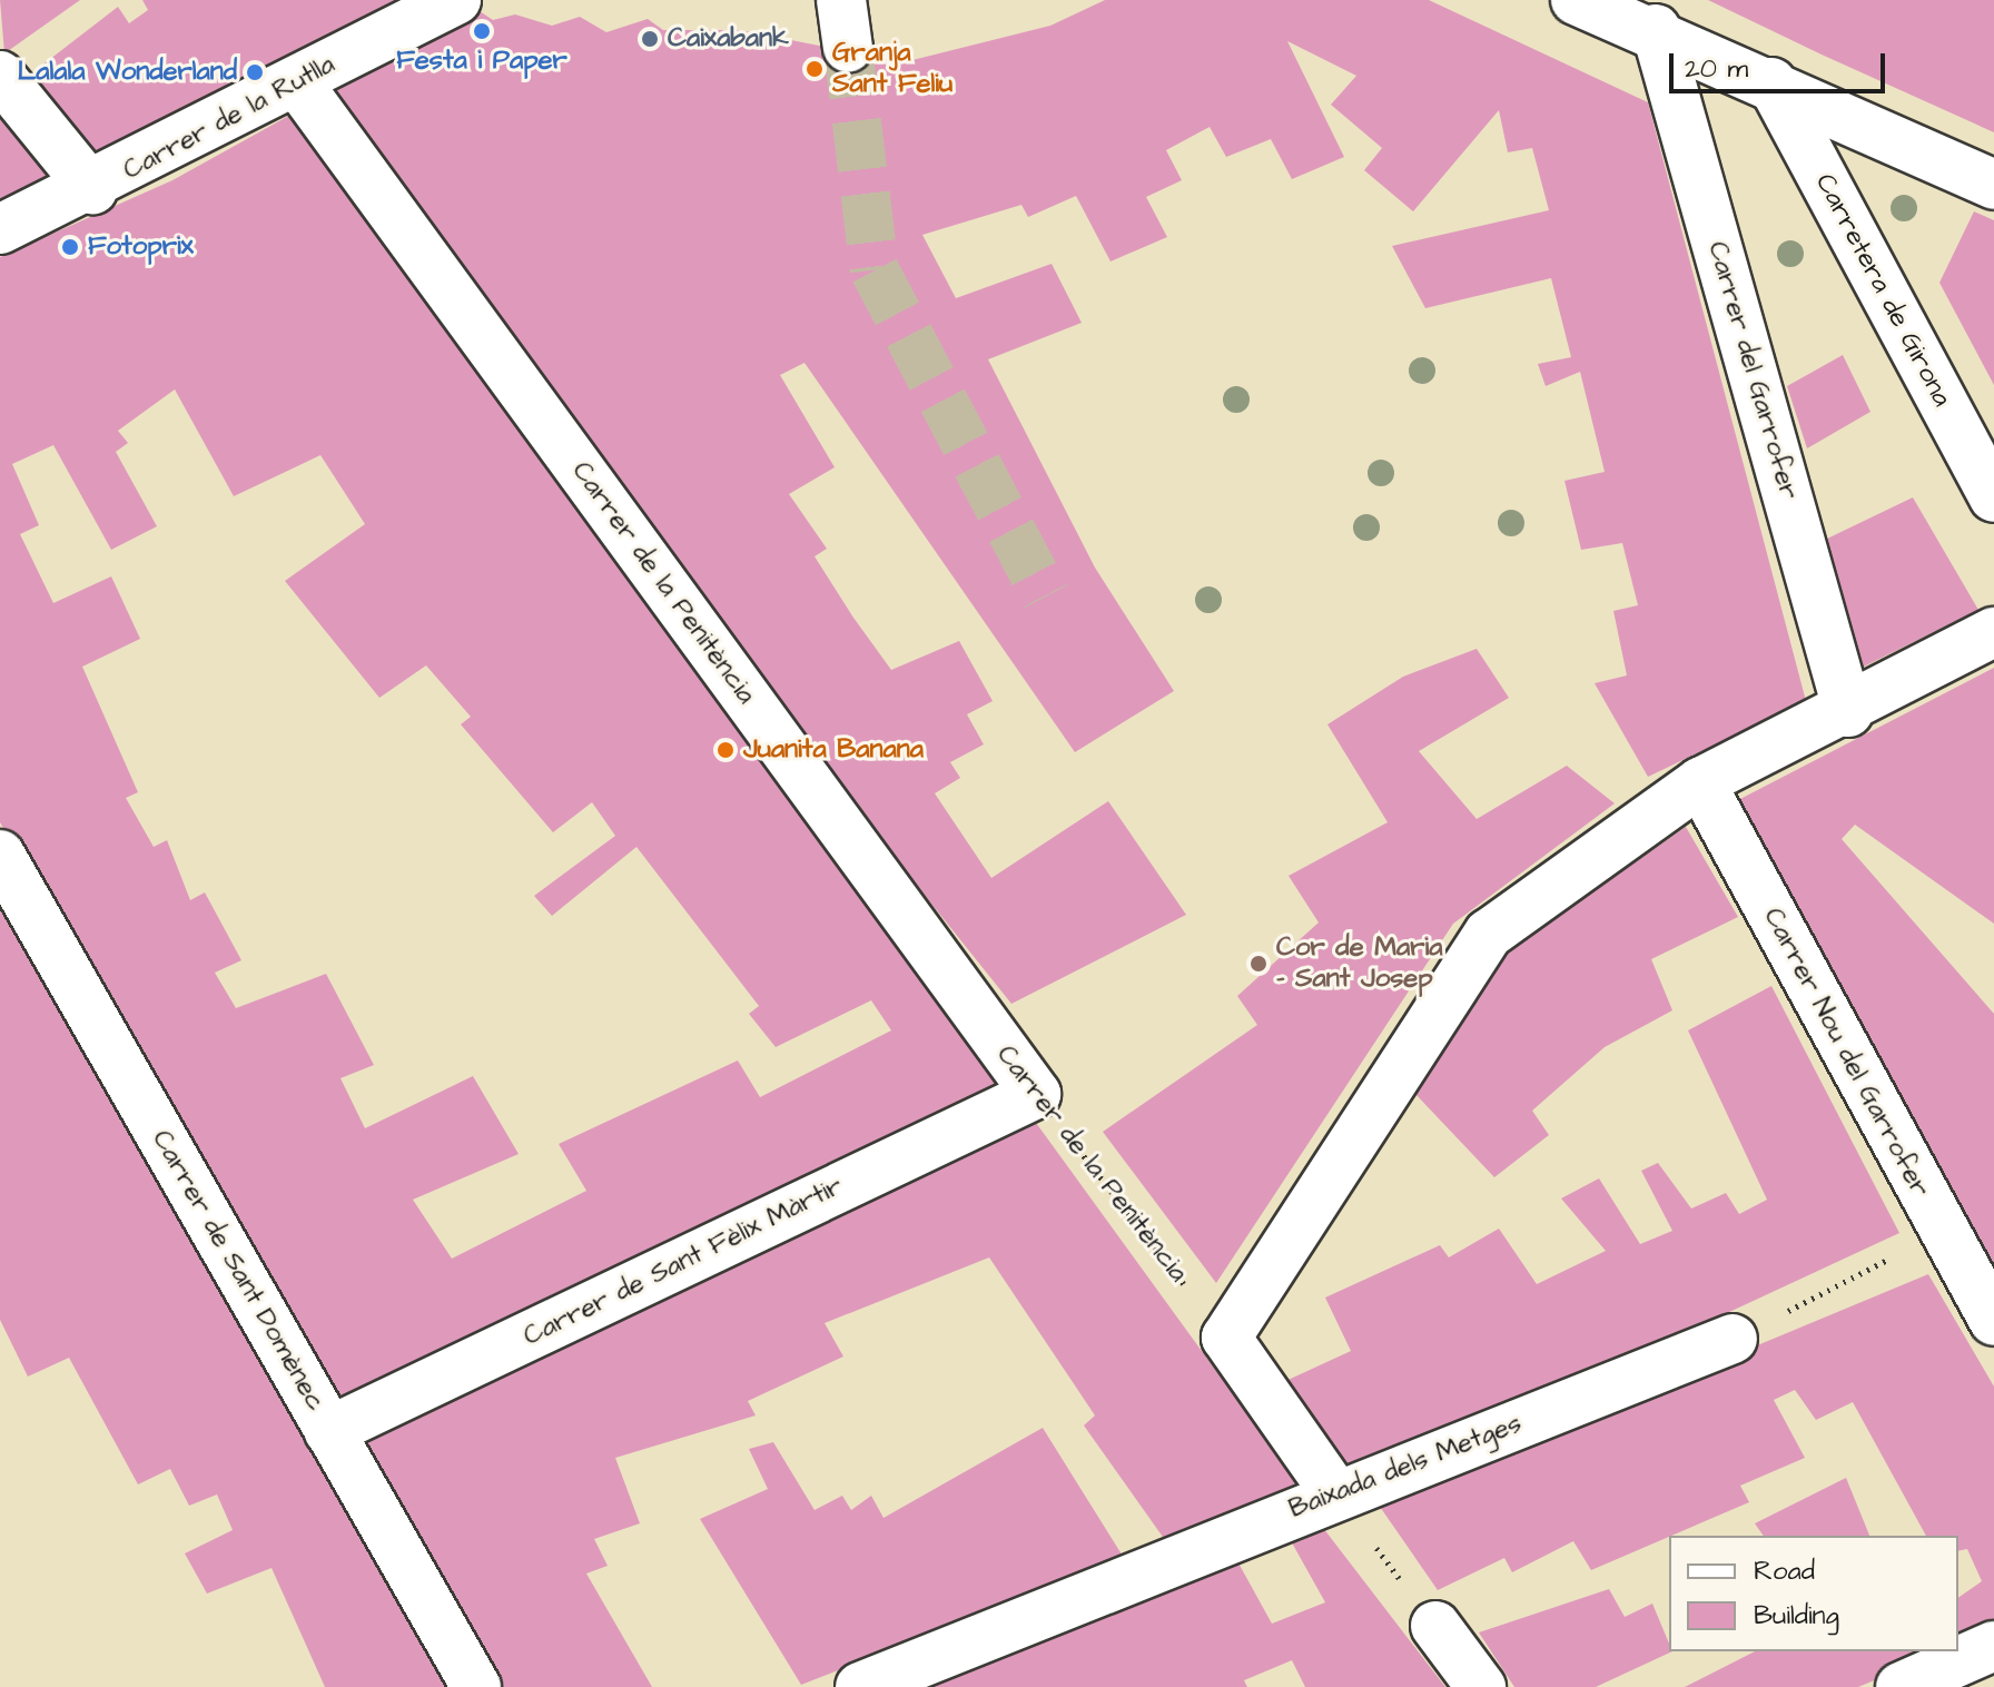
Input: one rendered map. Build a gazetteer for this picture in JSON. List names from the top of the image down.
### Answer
{
  "streets": {
    "street": [
      "Carrer de la Rutlla",
      "Carretera de Girona",
      "Carrer del Garrofer",
      "Carrer de la Penitència",
      "Carrer Nou del Garrofer",
      "Carrer de Sant Fèlix Màrtir",
      "Carrer de Sant Domènec",
      "Baixada dels Metges"
    ]
  },
  "crossings": [
    ["Carrer de la Rutlla", "Carrer de la Penitència"],
    ["Carrer de la Penitència", "Carrer de Sant Fèlix Màrtir"],
    ["Carrer de Sant Fèlix Màrtir", "Carrer de Sant Domènec"]
  ],
  "places": [
    "Festa i Paper",
    "Caixabank",
    "Granja Sant Feliu",
    "Lalala Wonderland",
    "Fotoprix",
    "Juanita Banana",
    "Cor de Maria - Sant Josep"
  ],
  "legend": ["Road", "Building"],
  "scale_bar": "20 m"
}
